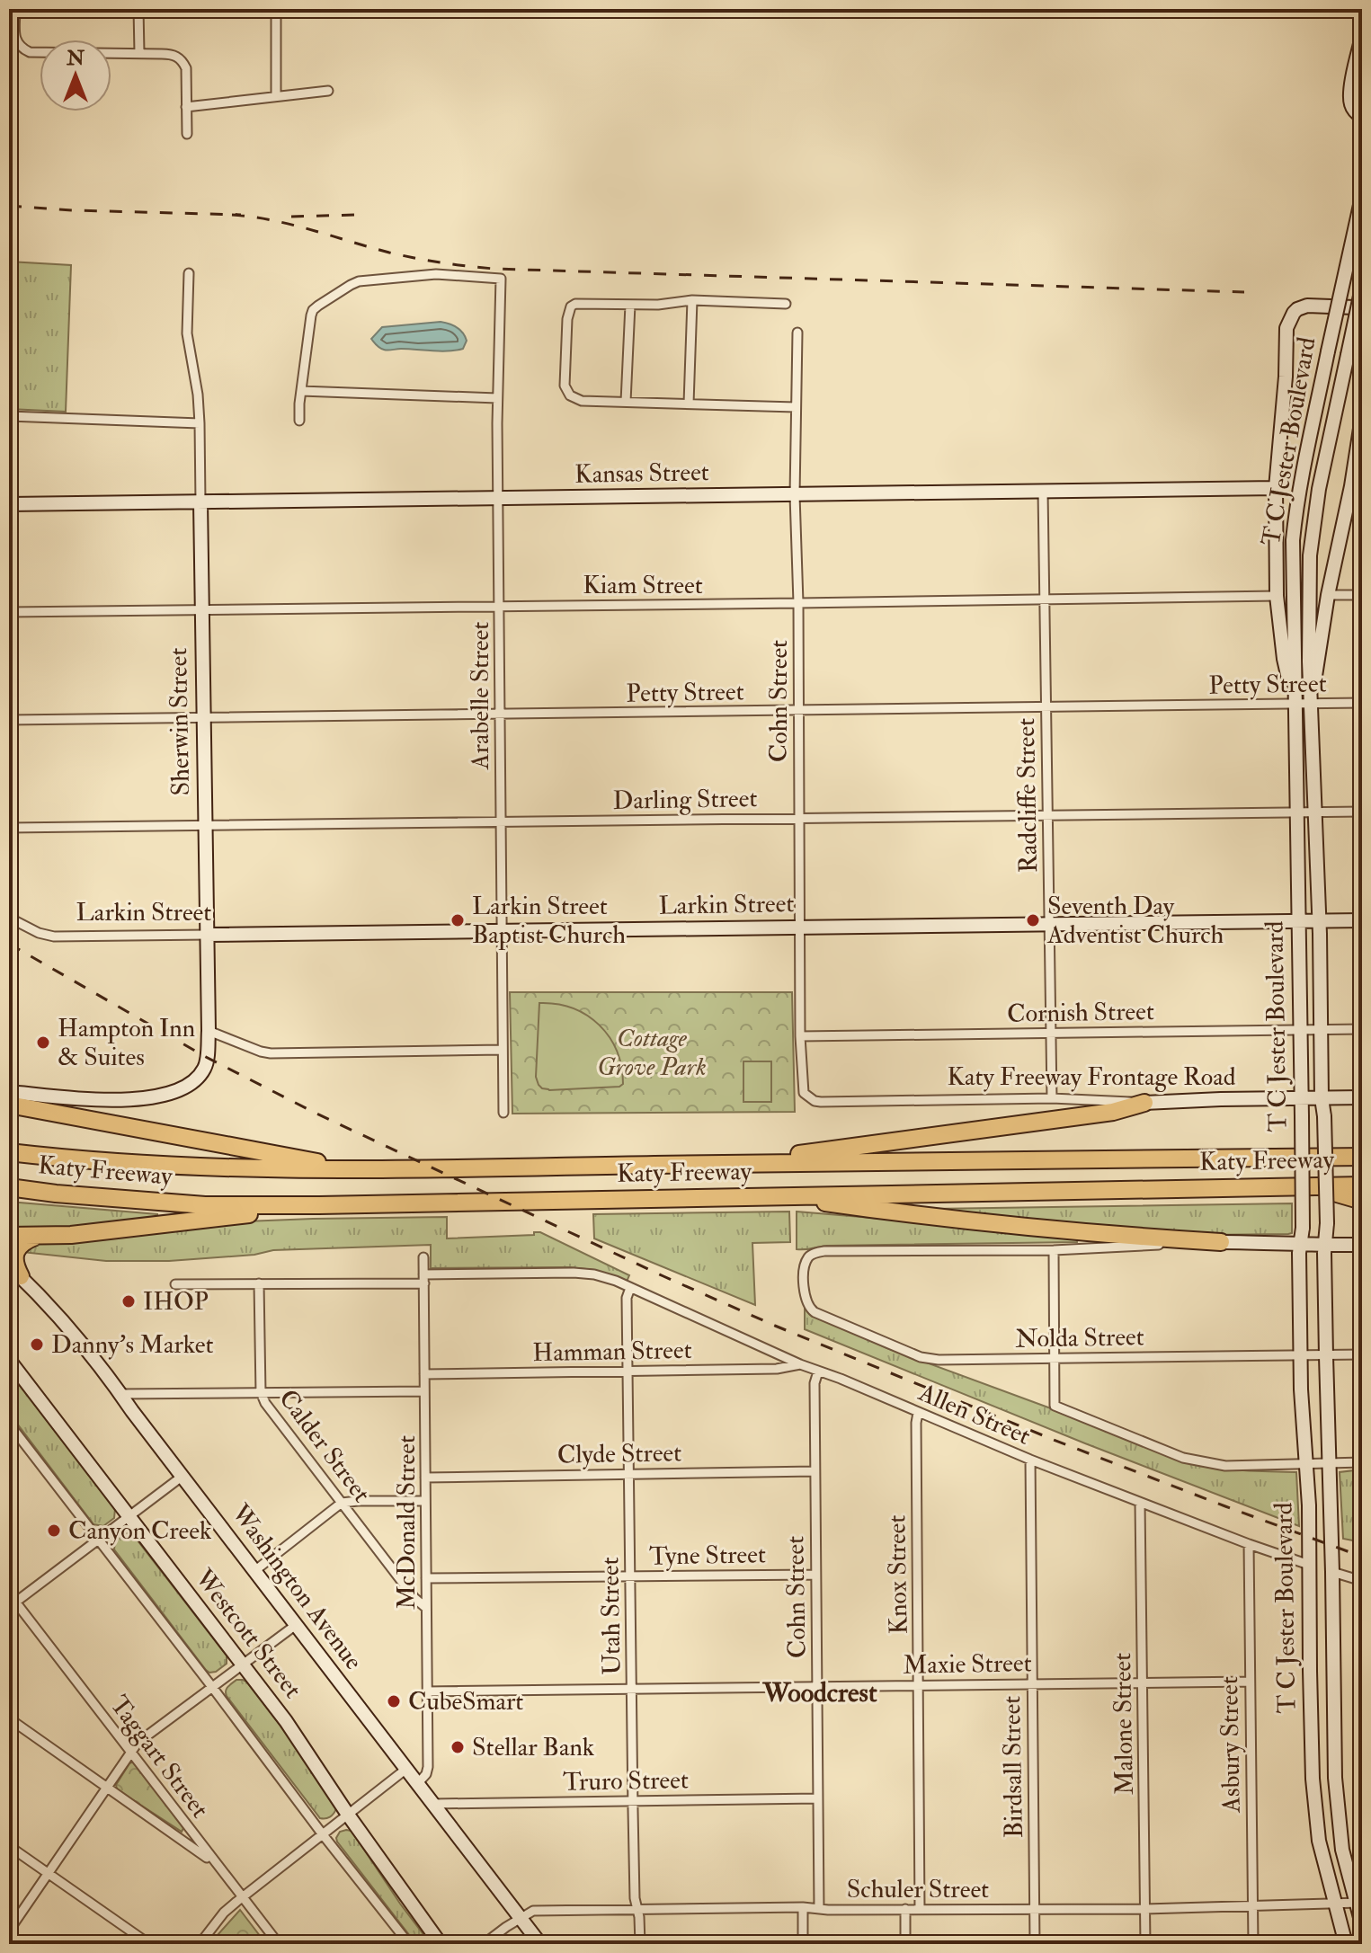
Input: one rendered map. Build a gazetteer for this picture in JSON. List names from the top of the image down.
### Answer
{
  "streets": {
    "highway": ["Katy Freeway"],
    "main road": [
      "T C Jester Boulevard",
      "Kansas Street",
      "Sherwin Street",
      "Larkin Street",
      "Katy Freeway Frontage Road",
      "Washington Avenue",
      "Westcott Street"
    ],
    "street": [
      "Kiam Street",
      "Petty Street",
      "Arabelle Street",
      "Cohn Street",
      "Radcliffe Street",
      "Darling Street",
      "Cornish Street",
      "Nolda Street",
      "Hamman Street",
      "Allen Street",
      "Calder Street",
      "Clyde Street",
      "McDonald Street",
      "Tyne Street",
      "Knox Street",
      "Utah Street",
      "Maxie Street",
      "Malone Street",
      "Asbury Street",
      "Taggart Street",
      "Birdsall Street",
      "Truro Street",
      "Schuler Street"
    ]
  },
  "crossings": [
    ["T C Jester Boulevard", "Petty Street"],
    ["T C Jester Boulevard", "Darling Street"],
    ["T C Jester Boulevard", "Larkin Street"],
    ["T C Jester Boulevard", "Cornish Street"],
    ["T C Jester Boulevard", "Katy Freeway Frontage Road"],
    ["T C Jester Boulevard", "Nolda Street"],
    ["T C Jester Boulevard", "Allen Street"],
    ["T C Jester Boulevard", "Schuler Street"],
    ["Kansas Street", "Arabelle Street"],
    ["Kansas Street", "Cohn Street"],
    ["Kansas Street", "Sherwin Street"],
    ["Kansas Street", "Radcliffe Street"],
    ["Kiam Street", "Arabelle Street"],
    ["Kiam Street", "Cohn Street"],
    ["Kiam Street", "Sherwin Street"],
    ["Kiam Street", "Radcliffe Street"],
    ["Petty Street", "Arabelle Street"],
    ["Petty Street", "Cohn Street"],
    ["Petty Street", "Sherwin Street"],
    ["Petty Street", "Radcliffe Street"],
    ["Arabelle Street", "Darling Street"],
    ["Arabelle Street", "Larkin Street"],
    ["Cohn Street", "Darling Street"],
    ["Cohn Street", "Larkin Street"],
    ["Cohn Street", "Cornish Street"],
    ["Cohn Street", "Katy Freeway Frontage Road"],
    ["Cohn Street", "Allen Street"],
    ["Cohn Street", "Clyde Street"],
    ["Cohn Street", "Tyne Street"],
    ["Cohn Street", "Maxie Street"],
    ["Cohn Street", "Truro Street"],
    ["Cohn Street", "Schuler Street"],
    ["Sherwin Street", "Darling Street"],
    ["Sherwin Street", "Larkin Street"],
    ["Radcliffe Street", "Darling Street"],
    ["Radcliffe Street", "Larkin Street"],
    ["Radcliffe Street", "Cornish Street"],
    ["Radcliffe Street", "Katy Freeway Frontage Road"],
    ["Hamman Street", "Allen Street"],
    ["Hamman Street", "McDonald Street"],
    ["Hamman Street", "Utah Street"],
    ["Allen Street", "Calder Street"],
    ["Allen Street", "McDonald Street"],
    ["Allen Street", "Knox Street"],
    ["Allen Street", "Utah Street"],
    ["Allen Street", "Malone Street"],
    ["Allen Street", "Asbury Street"],
    ["Allen Street", "Birdsall Street"],
    ["Calder Street", "McDonald Street"],
    ["Clyde Street", "McDonald Street"],
    ["Clyde Street", "Utah Street"],
    ["McDonald Street", "Tyne Street"],
    ["McDonald Street", "Washington Avenue"],
    ["McDonald Street", "Maxie Street"],
    ["Tyne Street", "Utah Street"],
    ["Knox Street", "Maxie Street"],
    ["Knox Street", "Schuler Street"],
    ["Washington Avenue", "Truro Street"],
    ["Washington Avenue", "Schuler Street"],
    ["Utah Street", "Maxie Street"],
    ["Utah Street", "Truro Street"],
    ["Utah Street", "Schuler Street"],
    ["Maxie Street", "Malone Street"],
    ["Maxie Street", "Asbury Street"],
    ["Maxie Street", "Birdsall Street"],
    ["Malone Street", "Schuler Street"],
    ["Asbury Street", "Schuler Street"],
    ["Birdsall Street", "Schuler Street"]
  ],
  "districts": ["Woodcrest"],
  "parks": ["Cottage Grove Park"],
  "places": [
    "Larkin Street Baptist Church",
    "Seventh Day Adventist Church",
    "Hampton Inn & Suites",
    "IHOP",
    "Danny's Market",
    "Canyon Creek",
    "CubeSmart",
    "Stellar Bank"
  ],
  "north": "top"
}
